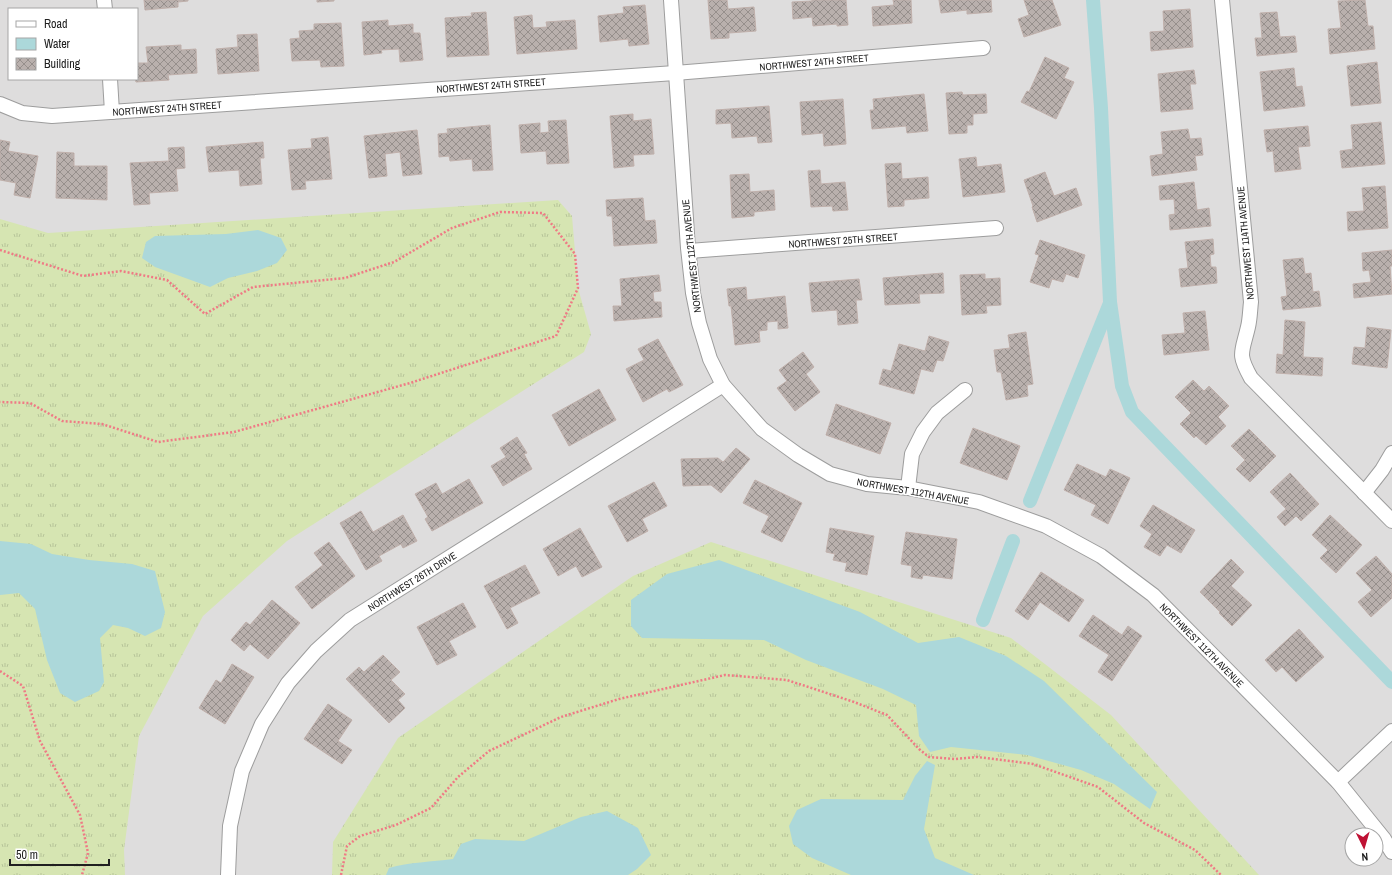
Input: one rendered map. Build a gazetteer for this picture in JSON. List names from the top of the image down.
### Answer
{
  "streets": {
    "street": [
      "NORTHWEST 24TH STREET",
      "NORTHWEST 25TH STREET",
      "NORTHWEST 114TH AVENUE",
      "NORTHWEST 112TH AVENUE",
      "NORTHWEST 26TH DRIVE"
    ]
  },
  "crossings": [
    ["NORTHWEST 24TH STREET", "NORTHWEST 112TH AVENUE"],
    ["NORTHWEST 25TH STREET", "NORTHWEST 112TH AVENUE"],
    ["NORTHWEST 112TH AVENUE", "NORTHWEST 26TH DRIVE"]
  ],
  "legend": ["Road", "Water", "Building"],
  "scale_bar": "50 m",
  "north": "bottom"
}
